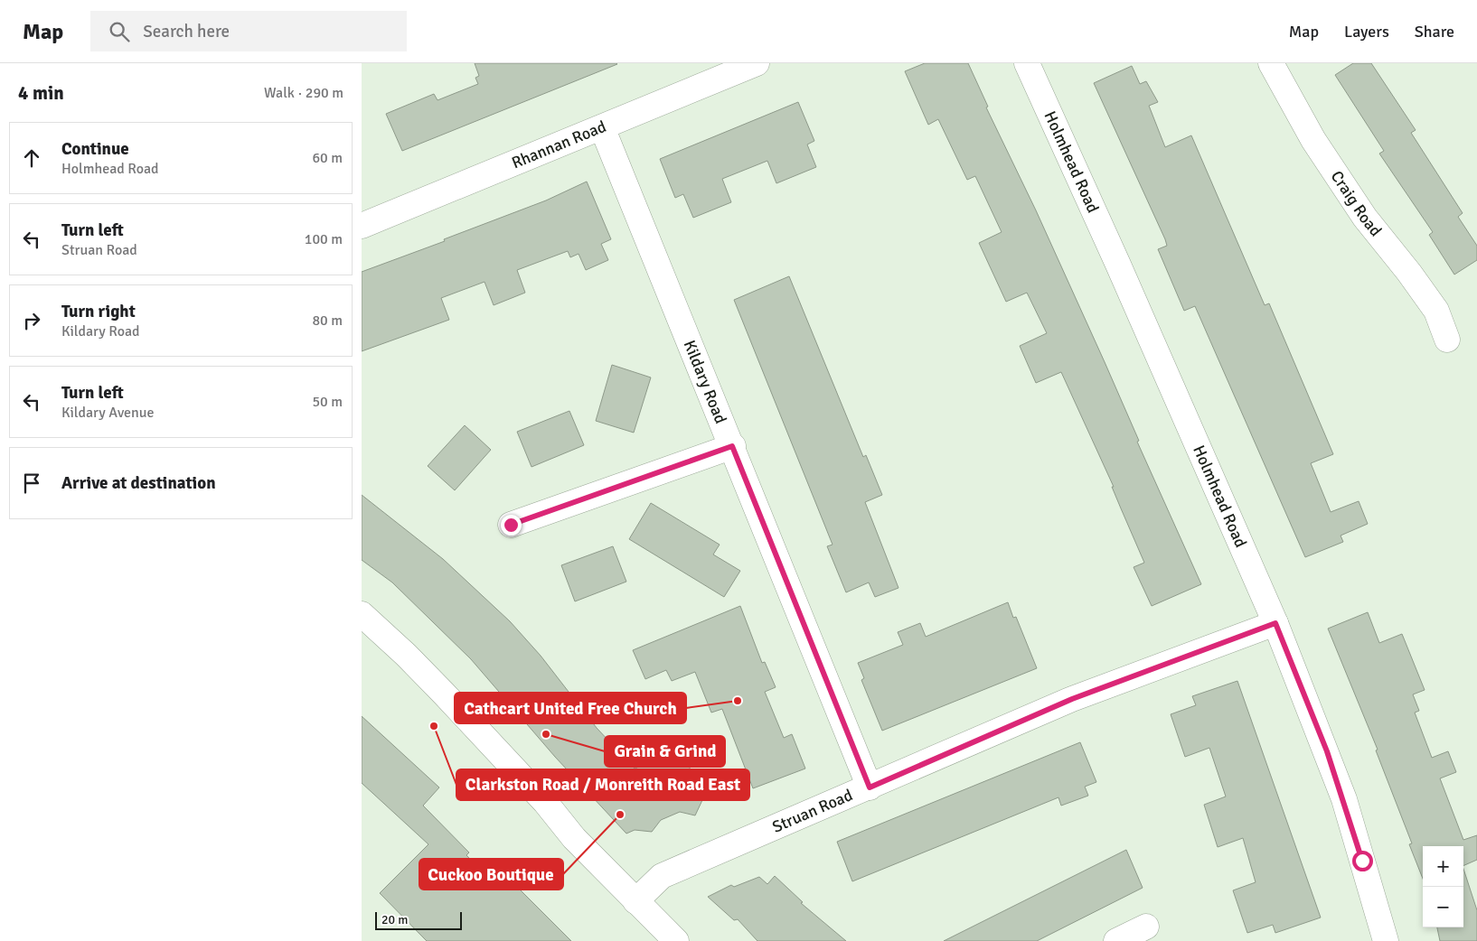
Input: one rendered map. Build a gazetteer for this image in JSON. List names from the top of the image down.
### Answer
{
  "streets": {
    "street": [
      "Rhannan Road",
      "Holmhead Road",
      "Craig Road",
      "Kildary Road",
      "Struan Road"
    ]
  },
  "crossings": [
    ["Rhannan Road", "Kildary Road"],
    ["Holmhead Road", "Struan Road"],
    ["Kildary Road", "Struan Road"]
  ],
  "places": [
    "Cathcart United Free Church",
    "Clarkston Road / Monreith Road East",
    "Grain & Grind",
    "Cuckoo Boutique"
  ],
  "scale_bar": "20 m",
  "page": {
    "header": "Map",
    "search": "Search here",
    "nav": ["Map", "Layers", "Share"],
    "heading": ["4 min", "Walk · 290 m"],
    "list": [
      ["Continue", "Holmhead Road", "60 m"],
      ["Turn left", "Struan Road", "100 m"],
      ["Turn right", "Kildary Road", "80 m"],
      ["Turn left", "Kildary Avenue", "50 m"],
      "Arrive at destination"
    ],
    "map_buttons": ["+", "−"],
    "scale": "20 m"
  }
}
